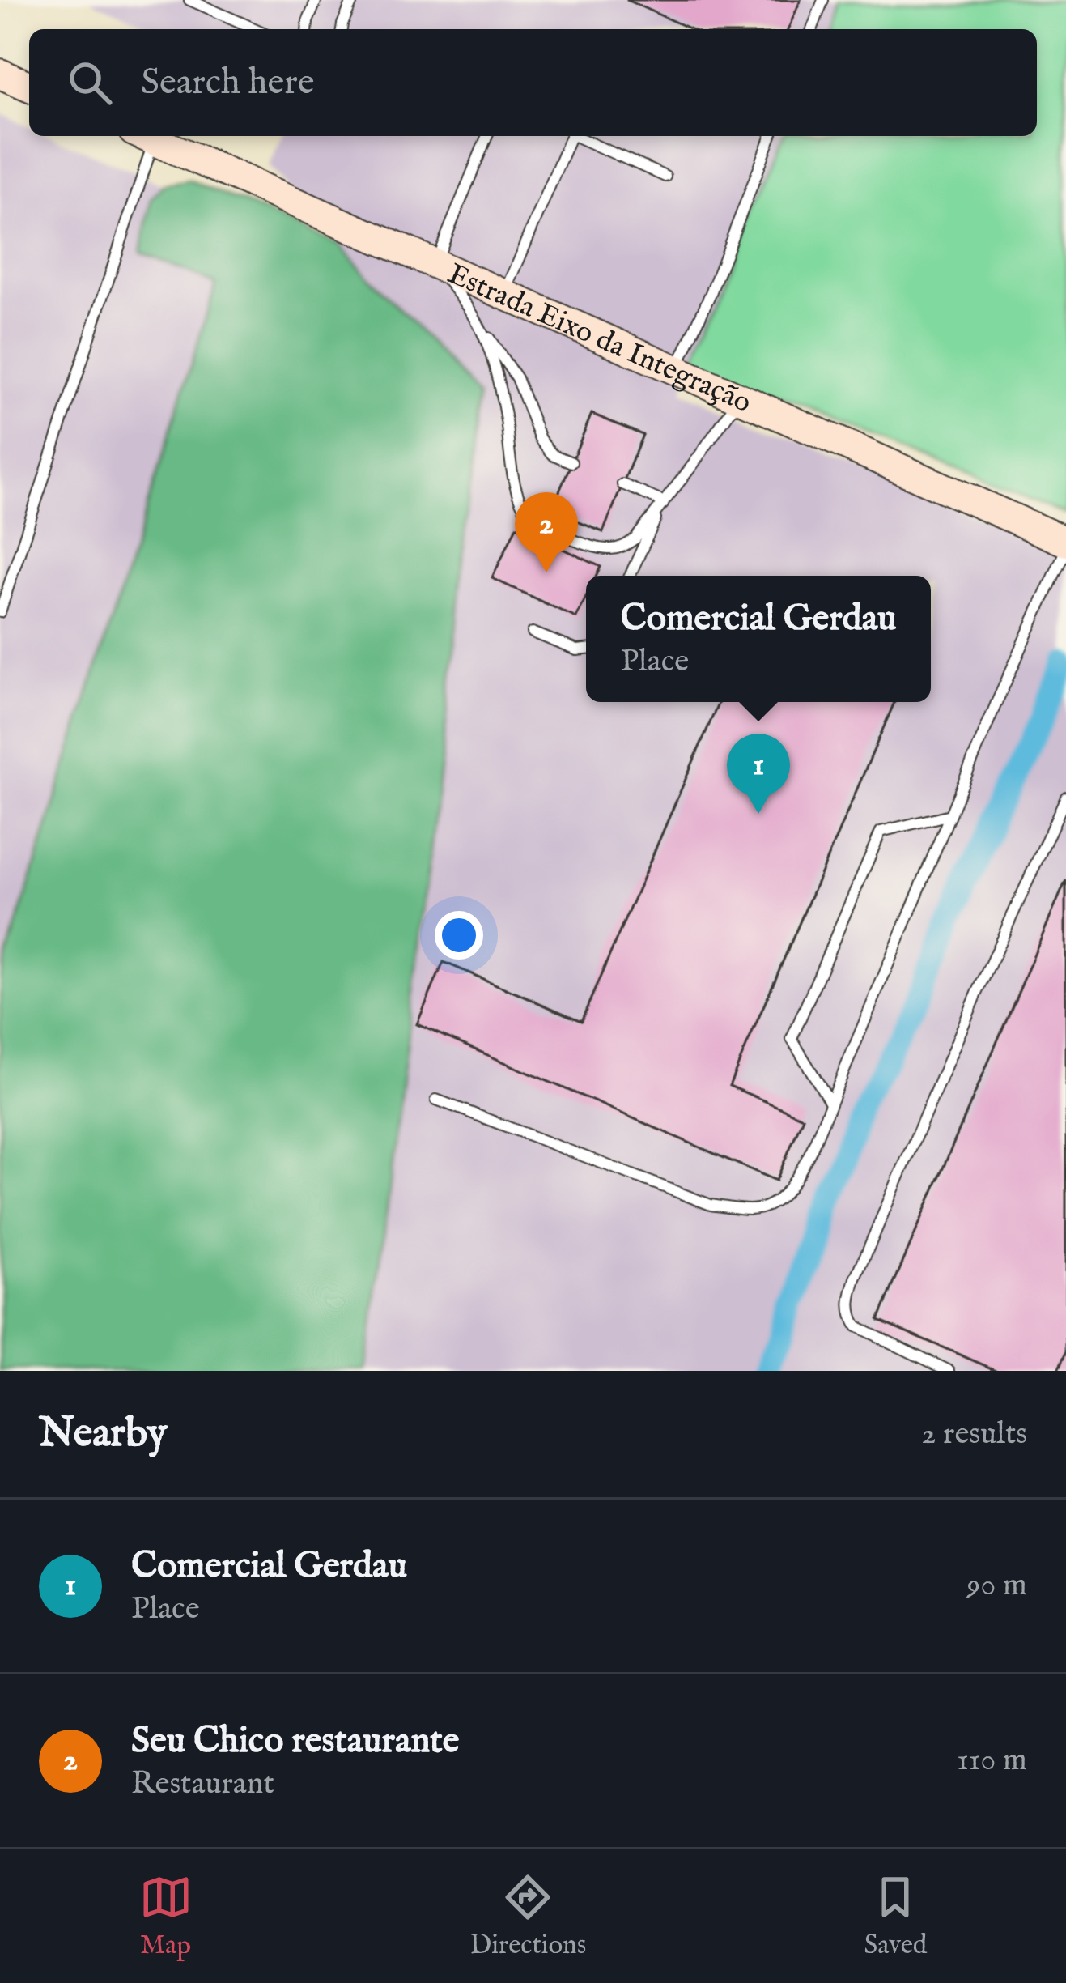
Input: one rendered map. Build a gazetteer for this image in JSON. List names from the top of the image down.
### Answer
{
  "streets": {
    "main road": ["Estrada Eixo da Integração"]
  },
  "page": {
    "search": "Search here",
    "pins": ["2", "1"],
    "popup": ["Comercial Gerdau", "Place"],
    "heading": ["Nearby", "2 results"],
    "list": [
      {
        "mark": "1",
        "name": "Comercial Gerdau",
        "note": "Place",
        "value": "90 m"
      },
      {
        "mark": "2",
        "name": "Seu Chico restaurante",
        "note": "Restaurant",
        "value": "110 m"
      }
    ],
    "nav": ["Map", "Directions", "Saved"]
  }
}
